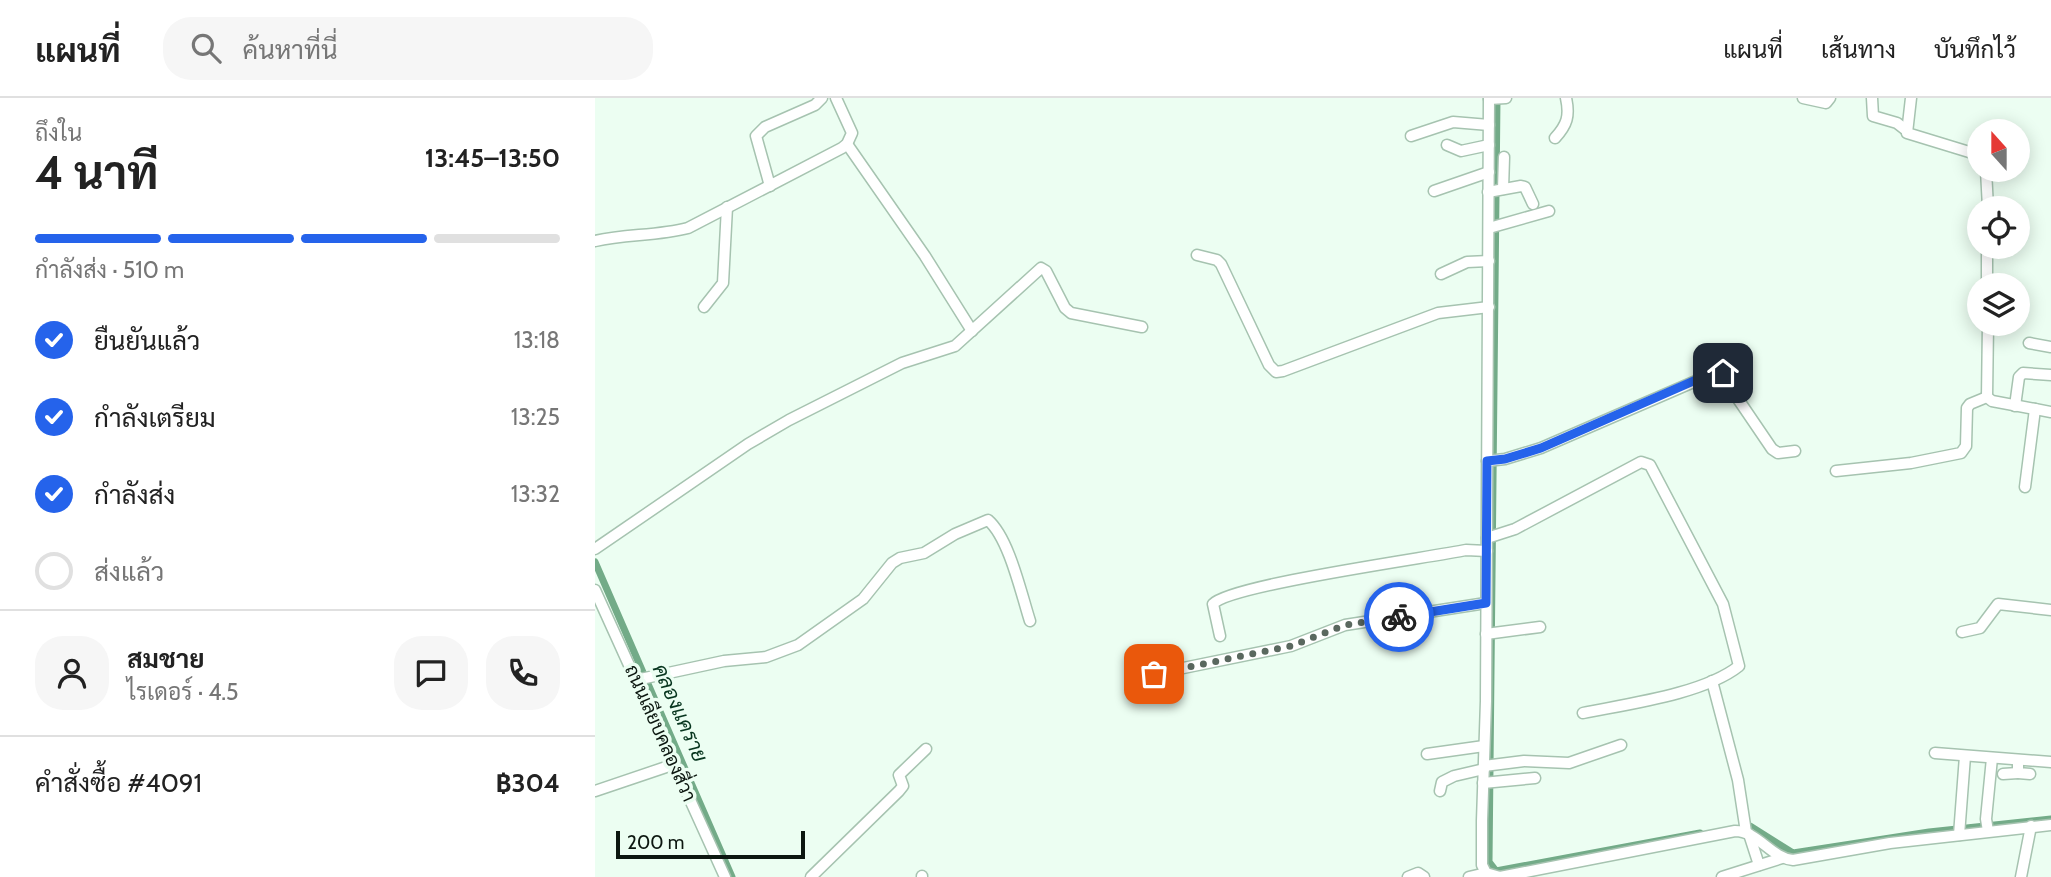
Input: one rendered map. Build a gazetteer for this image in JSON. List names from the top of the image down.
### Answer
{
  "streets": {
    "street": ["ถนนเลียบคลองสี่วา"]
  },
  "water": ["คลองเเคราย"],
  "scale_bar": "200 m",
  "north": "top",
  "page": {
    "header": "แผนที่",
    "search": "ค้นหาที่นี่",
    "nav": ["แผนที่", "เส้นทาง", "บันทึกไว้"],
    "heading": ["4 นาที", "ถึงใน", "13:45–13:50"],
    "panel": [
      "สมชาย",
      "ไรเดอร์ · 4.5",
      "คำสั่งซื้อ #4091",
      "฿304"
    ],
    "bar": "กำลังส่ง · 510 m",
    "list": [
      ["ยืนยันแล้ว", "13:18"],
      ["กำลังเตรียม", "13:25"],
      ["กำลังส่ง", "13:32"],
      "ส่งแล้ว"
    ],
    "scale": "200 m"
  }
}
